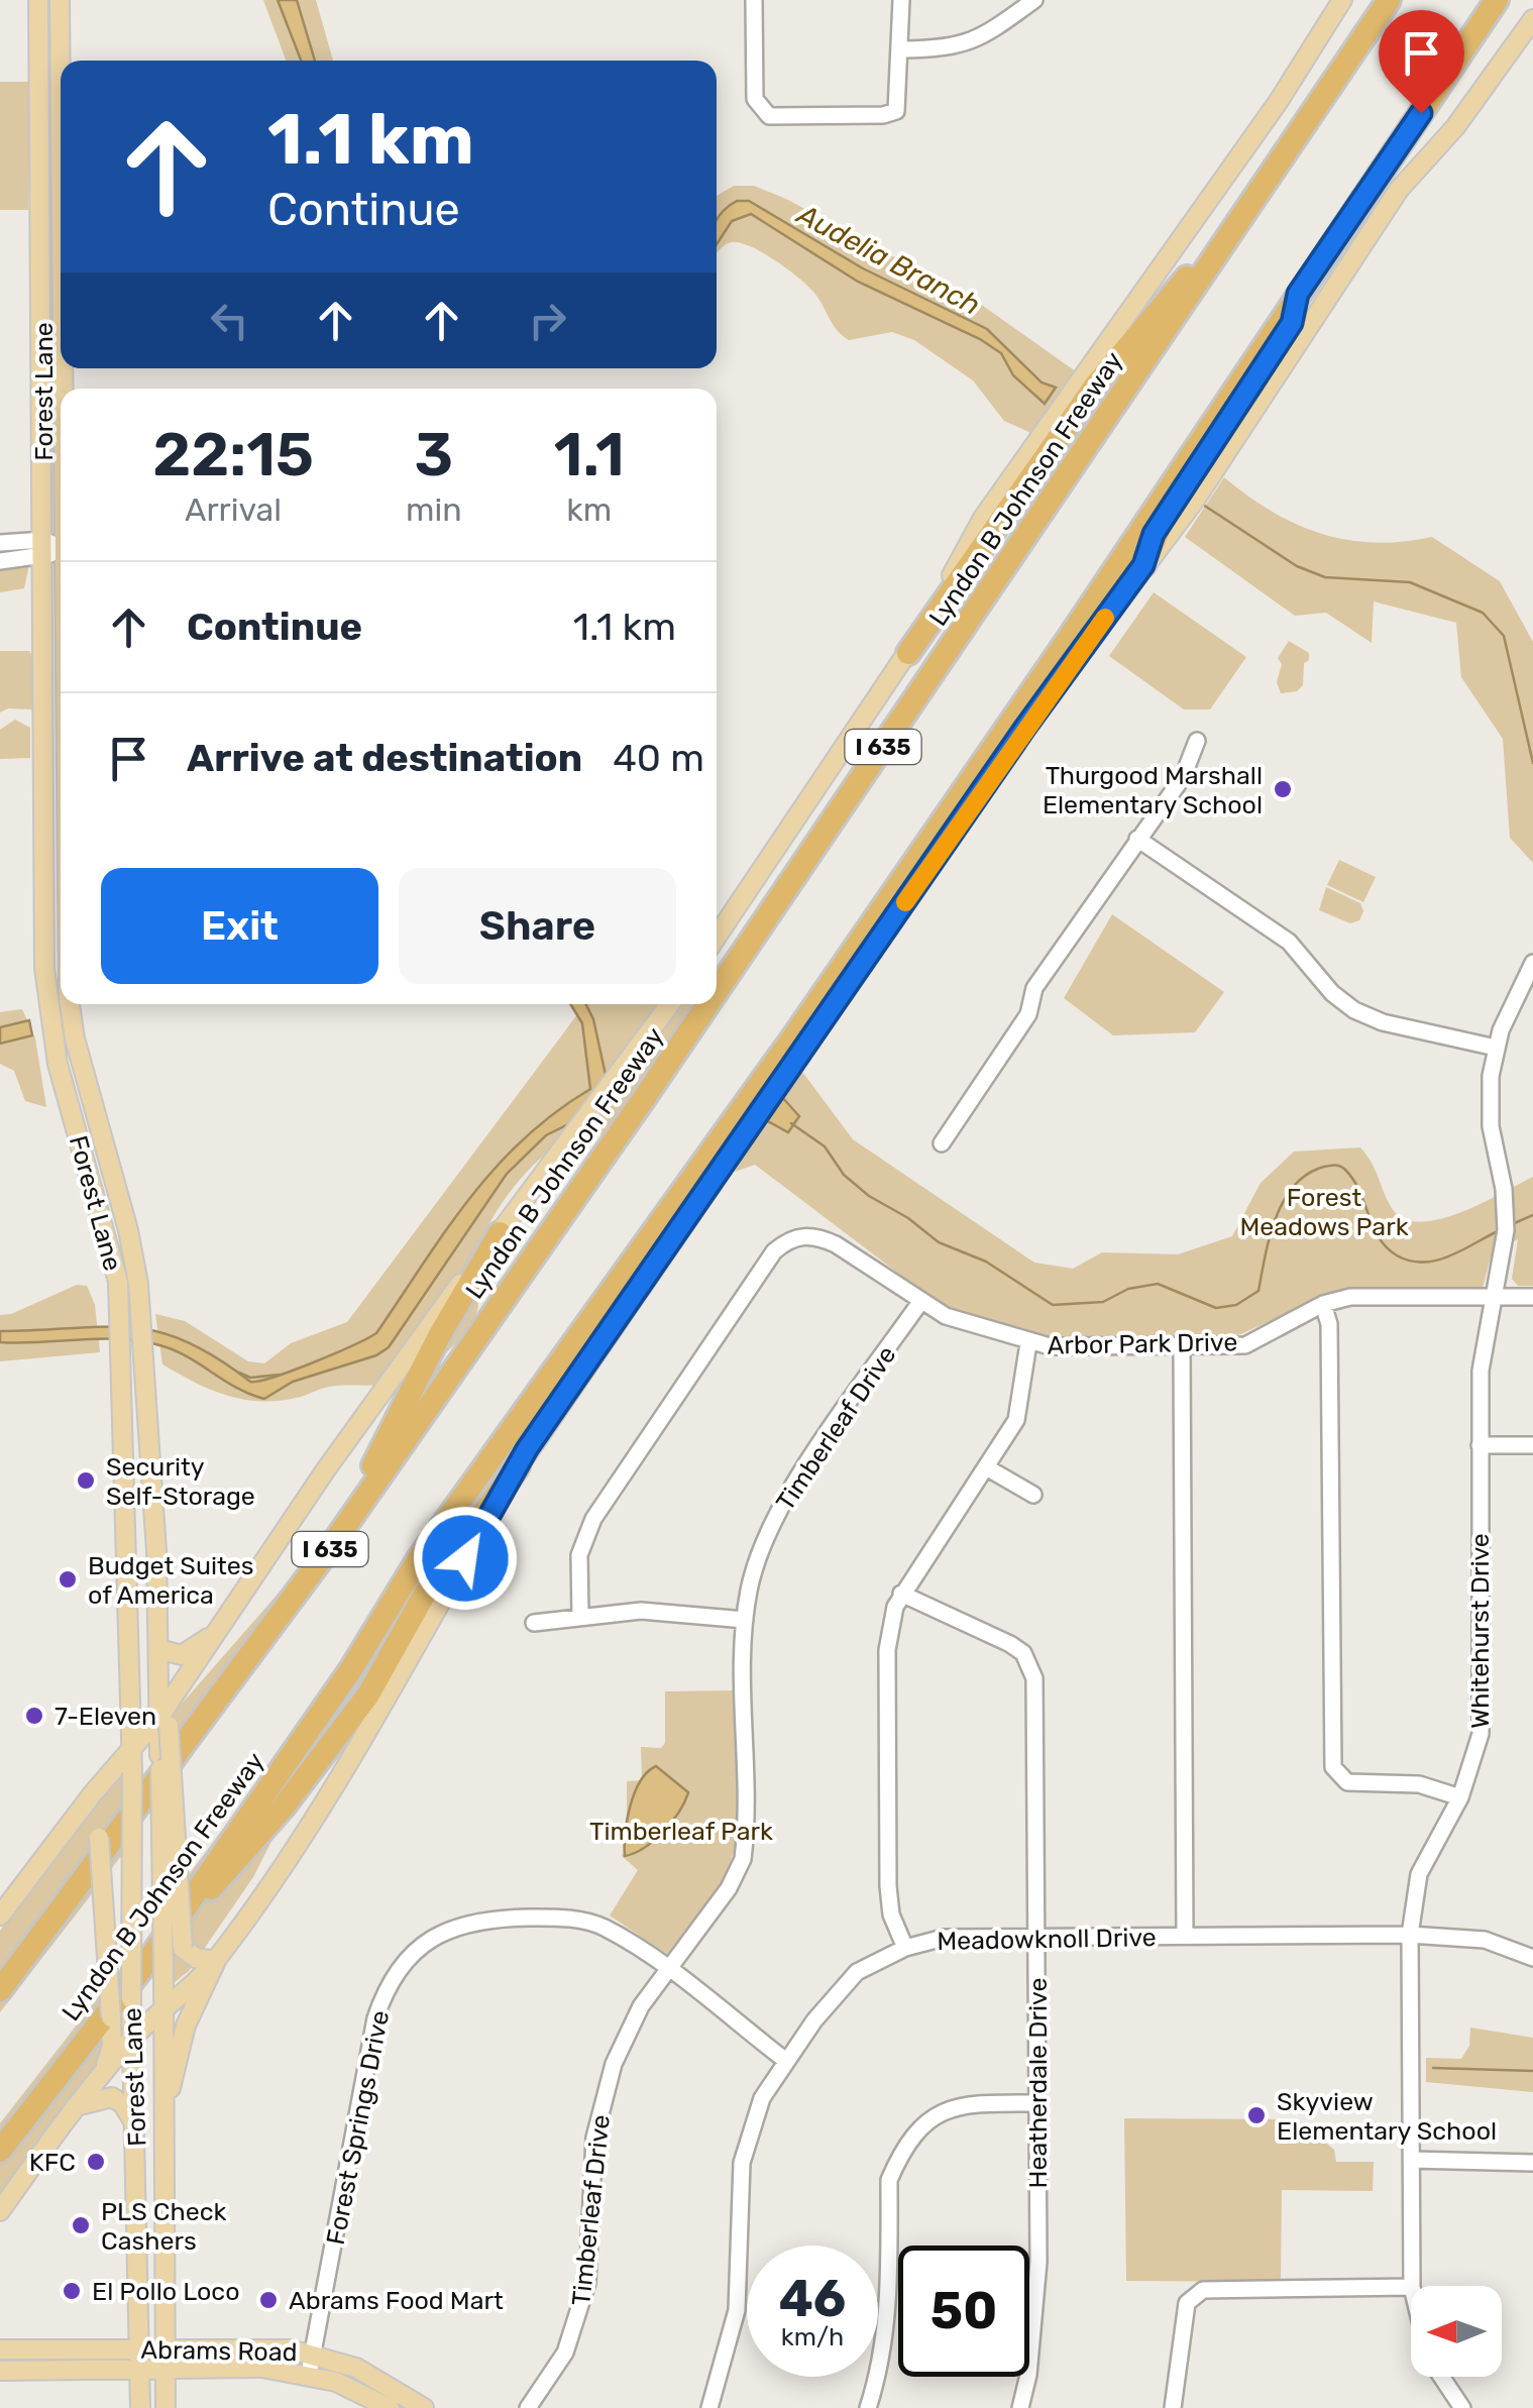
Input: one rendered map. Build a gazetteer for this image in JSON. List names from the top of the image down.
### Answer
{
  "streets": {
    "highway": ["Lyndon B Johnson Freeway", "I 635"],
    "main road": ["Forest Lane", "Abrams Road"],
    "street": [
      "Arbor Park Drive",
      "Timberleaf Drive",
      "Whitehurst Drive",
      "Meadowknoll Drive",
      "Heatherdale Drive",
      "Forest Springs Drive"
    ]
  },
  "crossings": [
    ["Forest Lane", "Lyndon B Johnson Freeway"],
    ["Forest Lane", "Abrams Road"],
    ["Arbor Park Drive", "Timberleaf Drive"],
    ["Arbor Park Drive", "Whitehurst Drive"],
    ["Timberleaf Drive", "Forest Springs Drive"],
    ["Whitehurst Drive", "Meadowknoll Drive"],
    ["Meadowknoll Drive", "Heatherdale Drive"],
    ["Meadowknoll Drive", "Forest Springs Drive"],
    ["Forest Springs Drive", "Abrams Road"]
  ],
  "water": ["Audelia Branch"],
  "parks": ["Forest Meadows Park", "Timberleaf Park"],
  "places": [
    "Thurgood Marshall Elementary School",
    "Security Self-Storage",
    "Budget Suites of America",
    "7-Eleven",
    "Skyview Elementary School",
    "KFC",
    "PLS Check Cashers",
    "El Pollo Loco",
    "Abrams Food Mart"
  ],
  "north": "left",
  "page": {
    "turn": ["1.1 km", "Continue"],
    "eta": [
      "22:15",
      "Arrival",
      "3",
      "min",
      "1.1",
      "km"
    ],
    "list": [
      {
        "name": "Continue",
        "value": "1.1 km"
      },
      {
        "name": "Arrive at destination",
        "value": "40 m"
      }
    ],
    "buttons": ["Exit", "Share"],
    "speed": "46 km/h",
    "limit": "50"
  }
}
